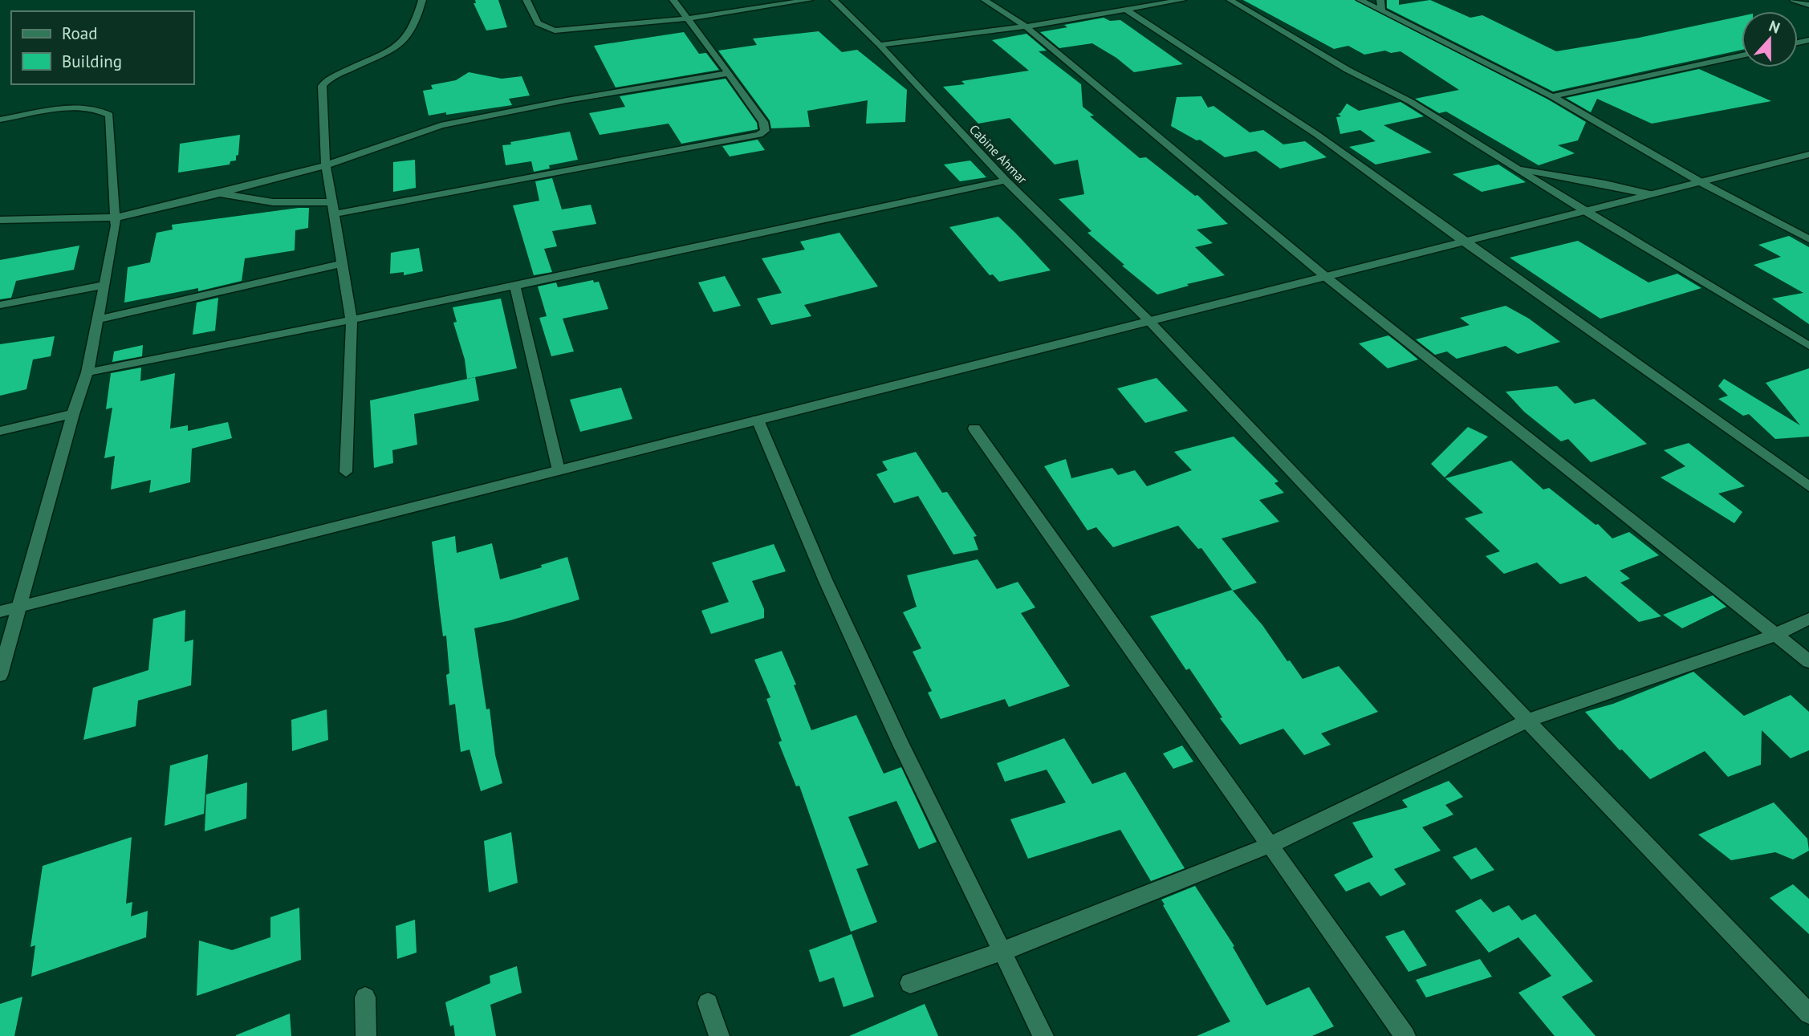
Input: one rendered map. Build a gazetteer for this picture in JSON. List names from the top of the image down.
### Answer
{
  "streets": {
    "street": ["Cabine Ahmar"]
  },
  "legend": ["Road", "Building"],
  "north": "top"
}
